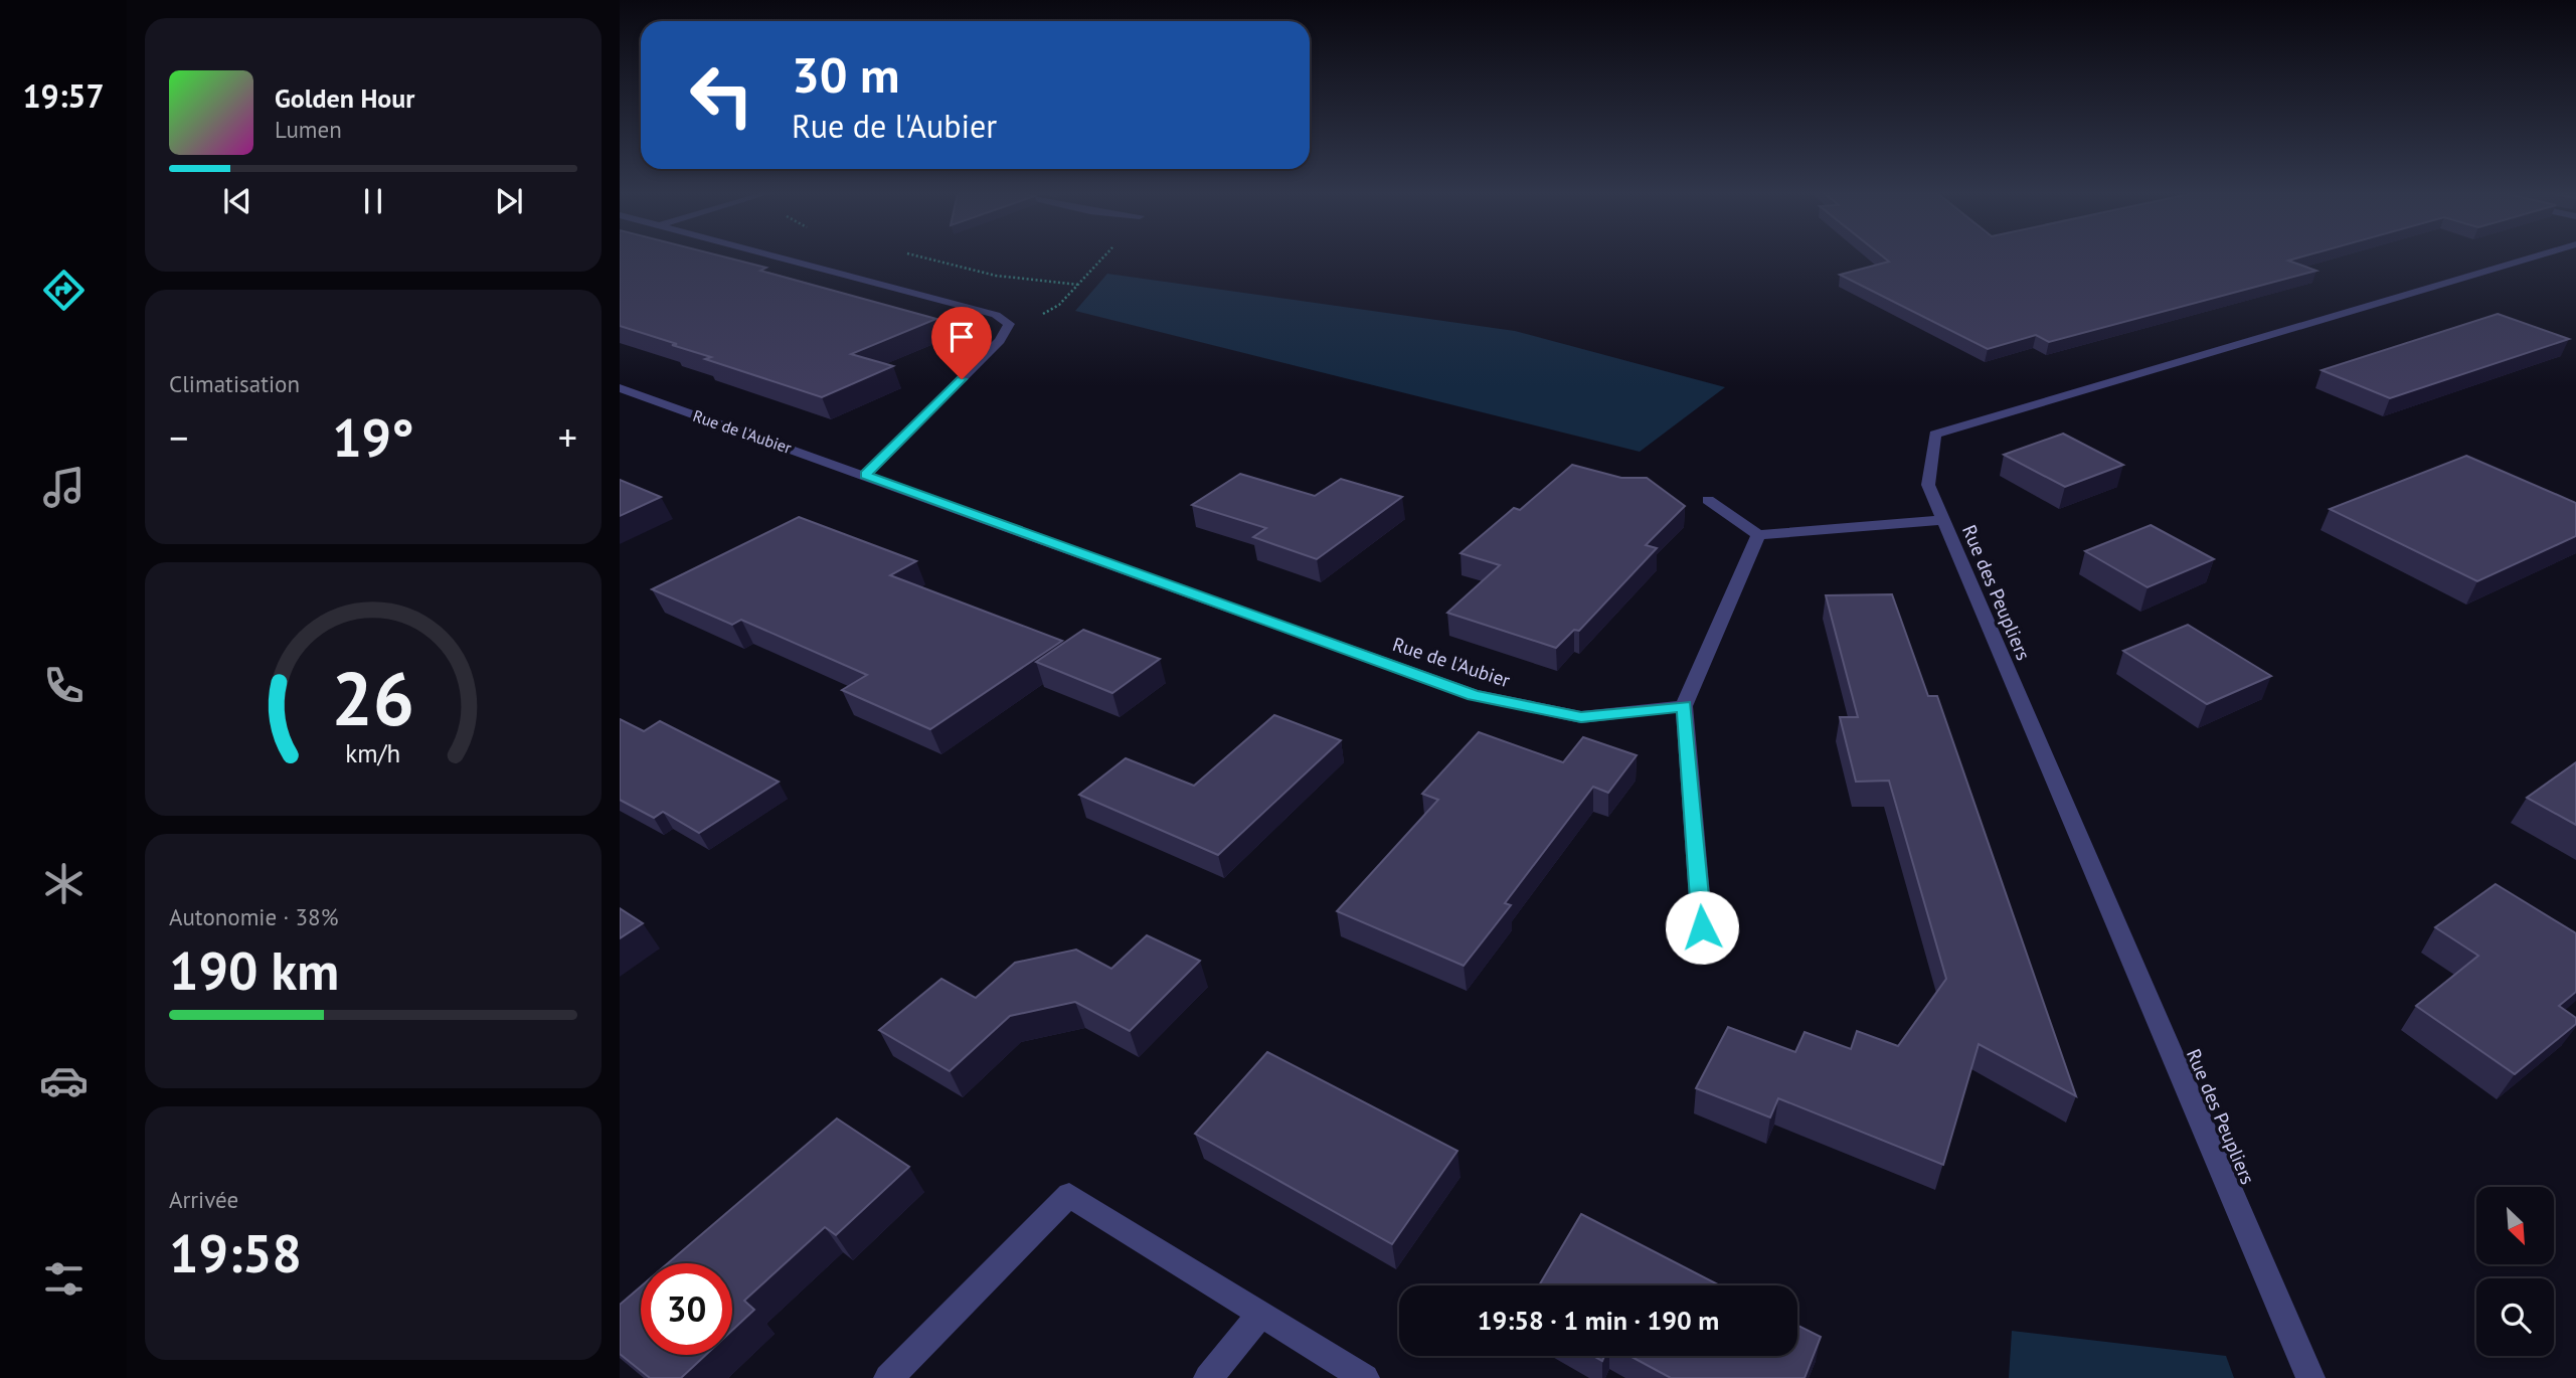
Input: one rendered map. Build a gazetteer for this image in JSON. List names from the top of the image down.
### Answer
{
  "streets": {
    "street": ["Rue de l'Aubier", "Rue des Peupliers"]
  },
  "north": "bottom right",
  "page": {
    "tabs": "19:57",
    "turn": ["30 m", "Rue de l'Aubier"],
    "song": ["Golden Hour", "Lumen"],
    "tile": [
      "Climatisation",
      ["Autonomie · 38%", "190 km"],
      ["Arrivée", "19:58"]
    ],
    "heat": ["−", "19°", "+"],
    "limit": "30",
    "trip": "19:58 · 1 min · 190 m",
    "gauge": ["26", "km/h"]
  }
}
